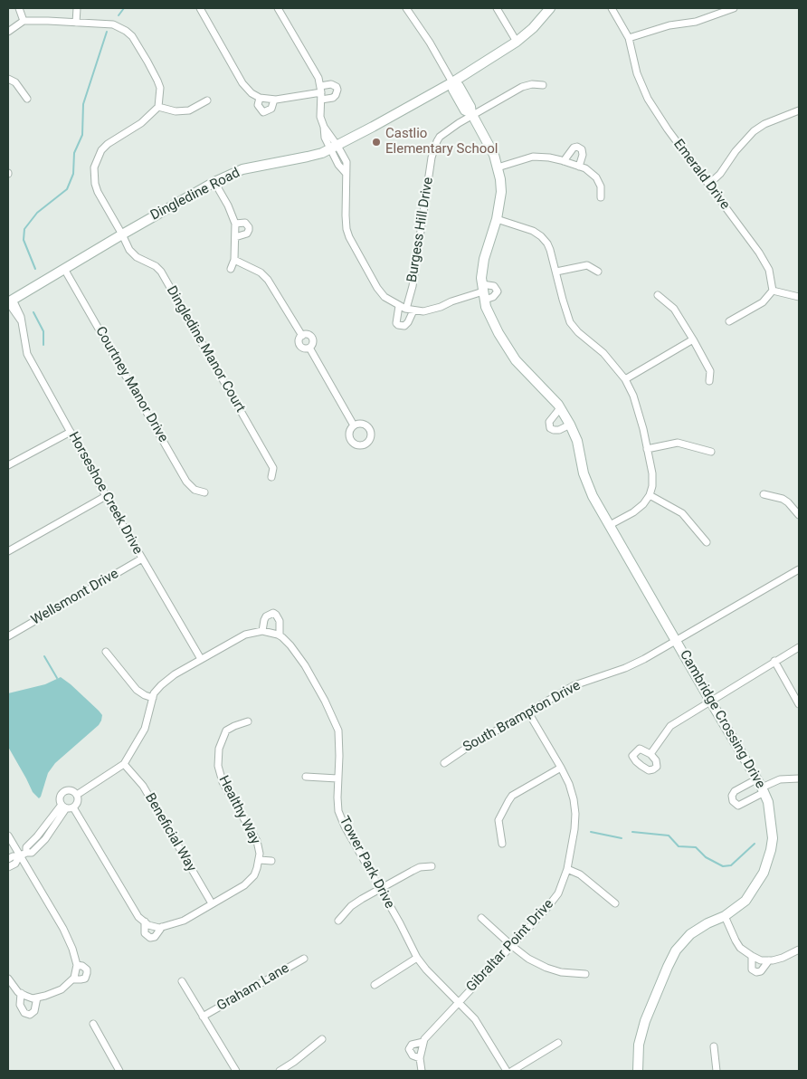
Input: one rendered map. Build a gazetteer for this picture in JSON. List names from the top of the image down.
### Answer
{
  "streets": {
    "street": [
      "Emerald Drive",
      "Dingledine Road",
      "Burgess Hill Drive",
      "Dingledine Manor Court",
      "Courtney Manor Drive",
      "Horseshoe Creek Drive",
      "Wellsmont Drive",
      "South Brampton Drive",
      "Cambridge Crossing Drive",
      "Healthy Way",
      "Beneficial Way",
      "Tower Park Drive",
      "Gibraltar Point Drive",
      "Graham Lane"
    ]
  },
  "crossings": [
    ["Dingledine Road", "Dingledine Manor Court"],
    ["Dingledine Road", "Courtney Manor Drive"],
    ["Dingledine Road", "Horseshoe Creek Drive"],
    ["Dingledine Road", "Cambridge Crossing Drive"],
    ["Burgess Hill Drive", "Cambridge Crossing Drive"],
    ["Horseshoe Creek Drive", "Wellsmont Drive"],
    ["Horseshoe Creek Drive", "Tower Park Drive"],
    ["South Brampton Drive", "Cambridge Crossing Drive"],
    ["South Brampton Drive", "Gibraltar Point Drive"],
    ["Healthy Way", "Beneficial Way"],
    ["Healthy Way", "Tower Park Drive"],
    ["Beneficial Way", "Tower Park Drive"],
    ["Tower Park Drive", "Gibraltar Point Drive"]
  ],
  "places": ["Castlio Elementary School"]
}
